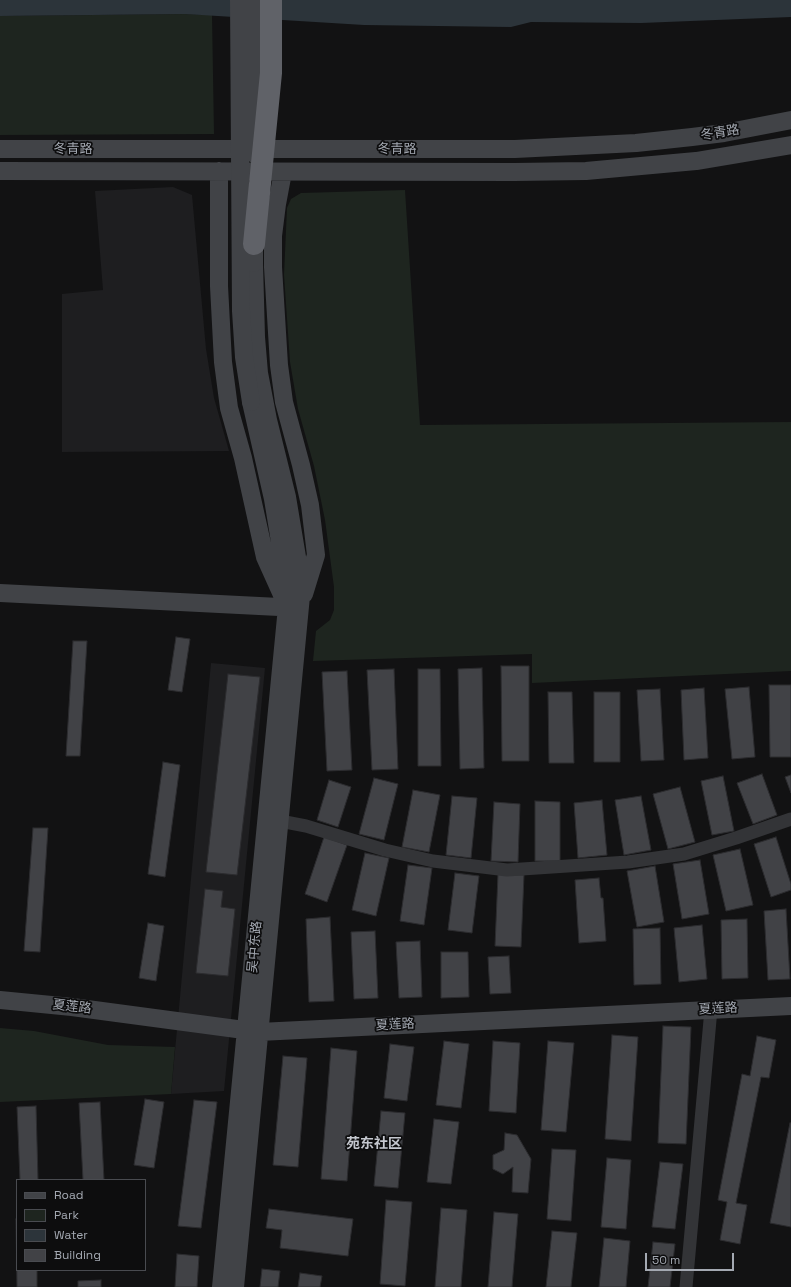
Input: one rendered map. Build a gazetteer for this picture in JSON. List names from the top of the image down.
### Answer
{
  "streets": {
    "main road": ["冬青路", "吴中东路", "夏莲路"]
  },
  "crossings": [
    ["吴中东路", "夏莲路"]
  ],
  "districts": ["苑东社区"],
  "legend": [
    "Road",
    "Park",
    "Water",
    "Building"
  ],
  "scale_bar": "50 m"
}
